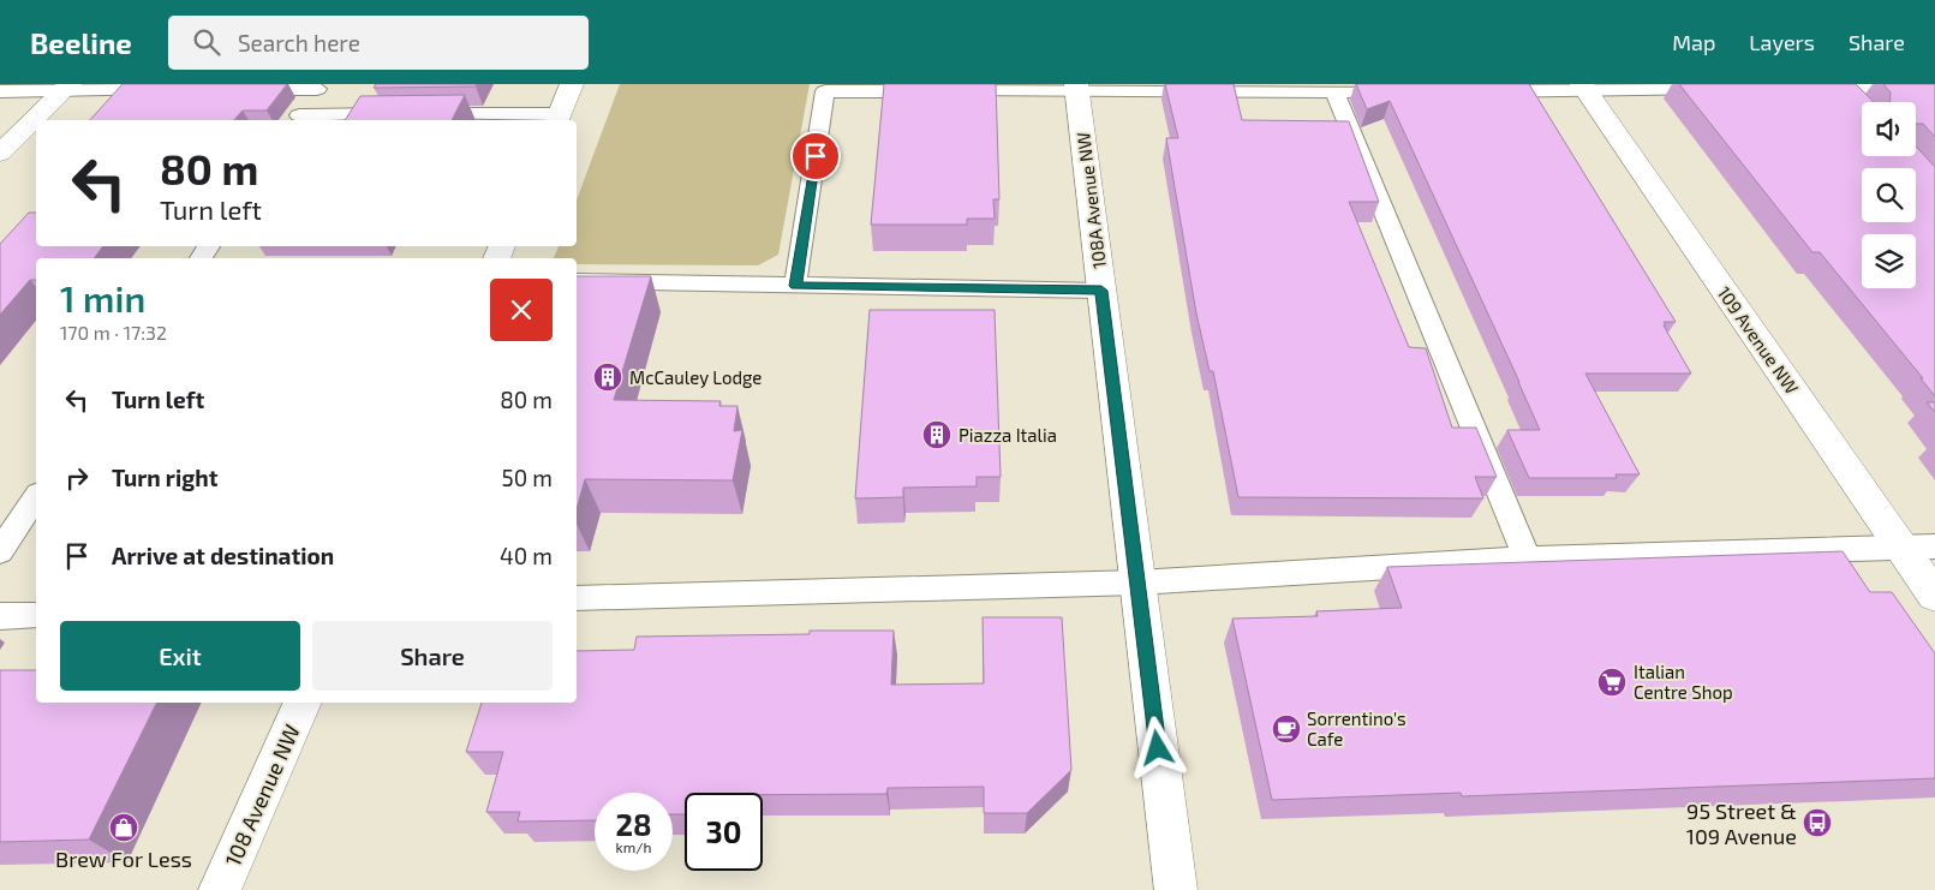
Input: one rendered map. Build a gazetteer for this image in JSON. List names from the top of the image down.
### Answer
{
  "streets": {
    "street": ["108A Avenue NW", "109 Avenue NW", "108 Avenue NW"]
  },
  "places": {
    "building": ["McCauley Lodge", "Piazza Italia"],
    "supermarket": ["Italian Centre Shop"],
    "cafe": ["Sorrentino's Cafe"],
    "bus stop": ["95 Street & 109 Avenue"],
    "shop": ["Brew For Less"]
  },
  "page": {
    "header": "Beeline",
    "search": "Search here",
    "nav": ["Map", "Layers", "Share"],
    "turn": ["80 m", "Turn left"],
    "heading": ["1 min", "170 m · 17:32"],
    "list": [
      {
        "name": "Turn left",
        "value": "80 m"
      },
      {
        "name": "Turn right",
        "value": "50 m"
      },
      {
        "name": "Arrive at destination",
        "value": "40 m"
      }
    ],
    "buttons": ["Exit", "Share"],
    "speed": "28 km/h",
    "limit": "30"
  }
}
